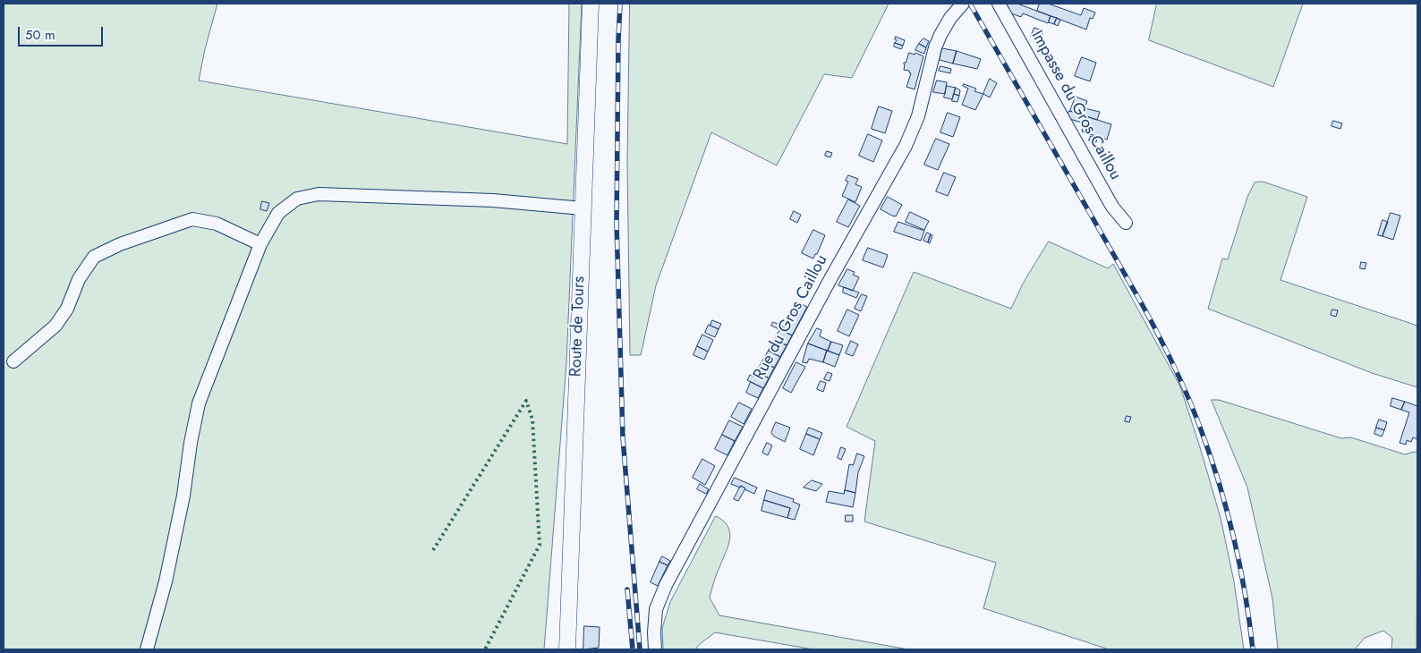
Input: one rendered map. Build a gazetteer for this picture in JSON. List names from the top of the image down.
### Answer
{
  "streets": {
    "main road": ["Route de Tours"],
    "street": ["Impasse du Gros Caillou", "Rue du Gros Caillou"]
  },
  "scale_bar": "50 m"
}
